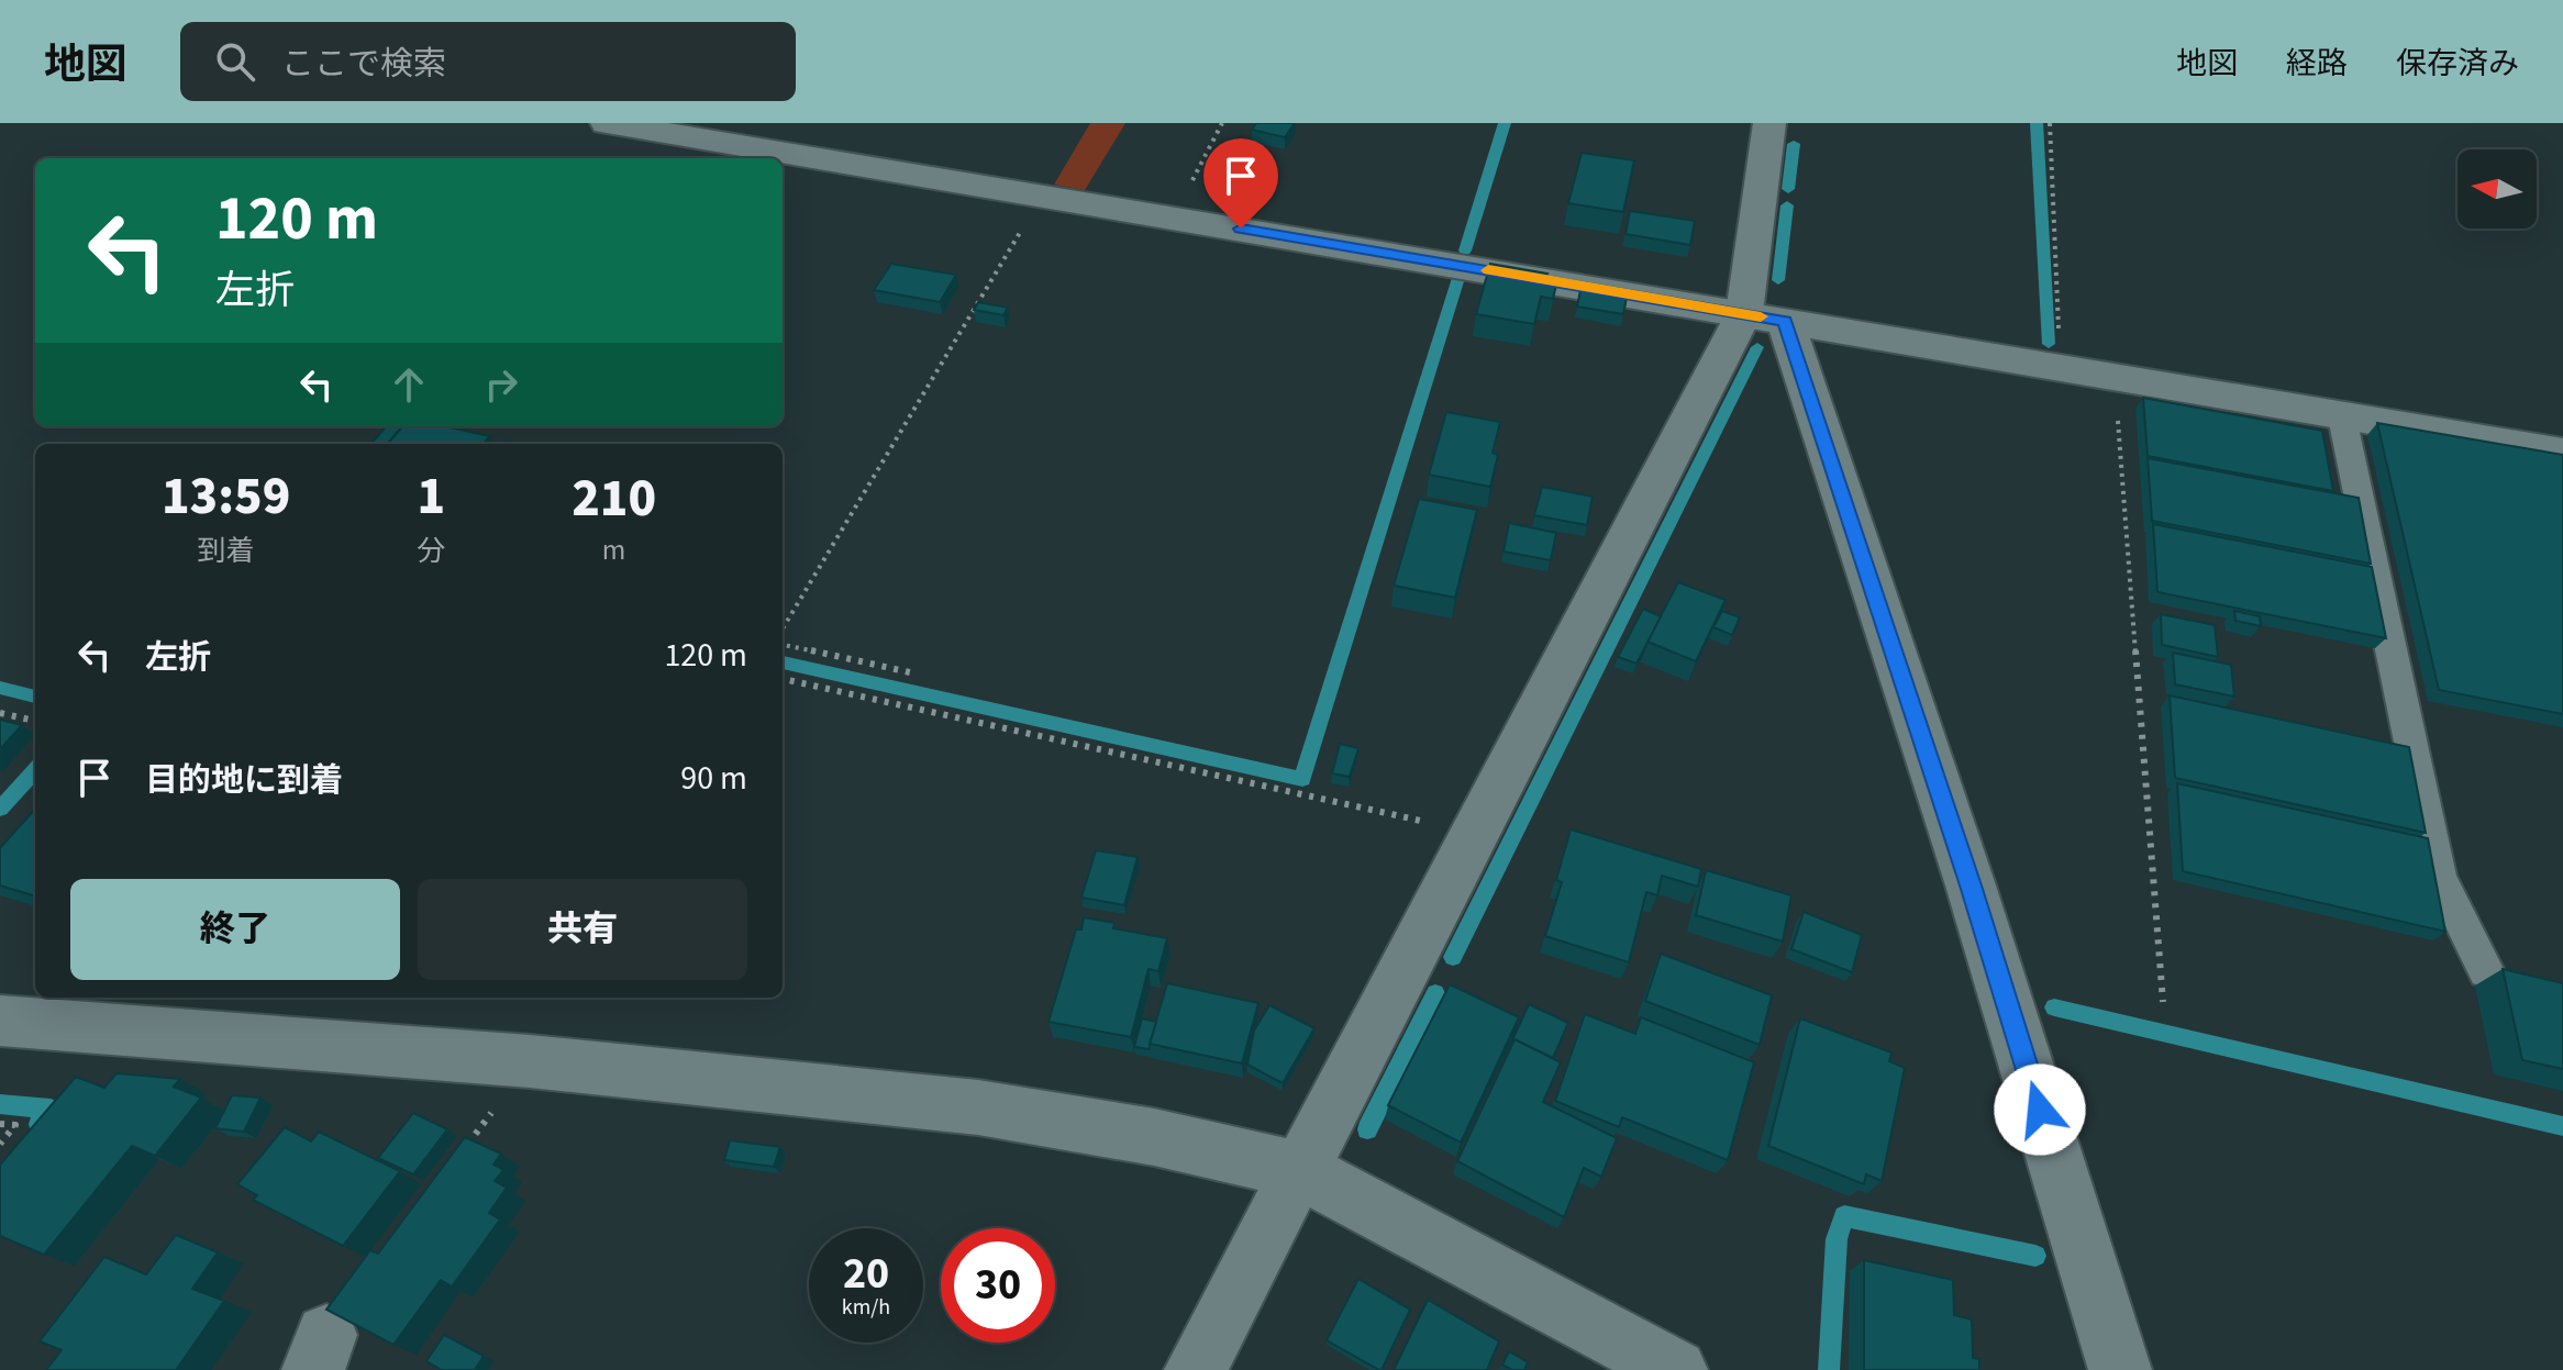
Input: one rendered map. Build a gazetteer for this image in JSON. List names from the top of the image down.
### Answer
{
  "north": "left",
  "page": {
    "header": "地図",
    "search": "ここで検索",
    "nav": ["地図", "経路", "保存済み"],
    "turn": ["120 m", "左折"],
    "eta": [
      "13:59",
      "到着",
      "1",
      "分",
      "210",
      "m"
    ],
    "list": [
      {
        "name": "左折",
        "value": "120 m"
      },
      {
        "name": "目的地に到着",
        "value": "90 m"
      }
    ],
    "buttons": ["終了", "共有"],
    "speed": "20 km/h",
    "limit": "30"
  }
}
